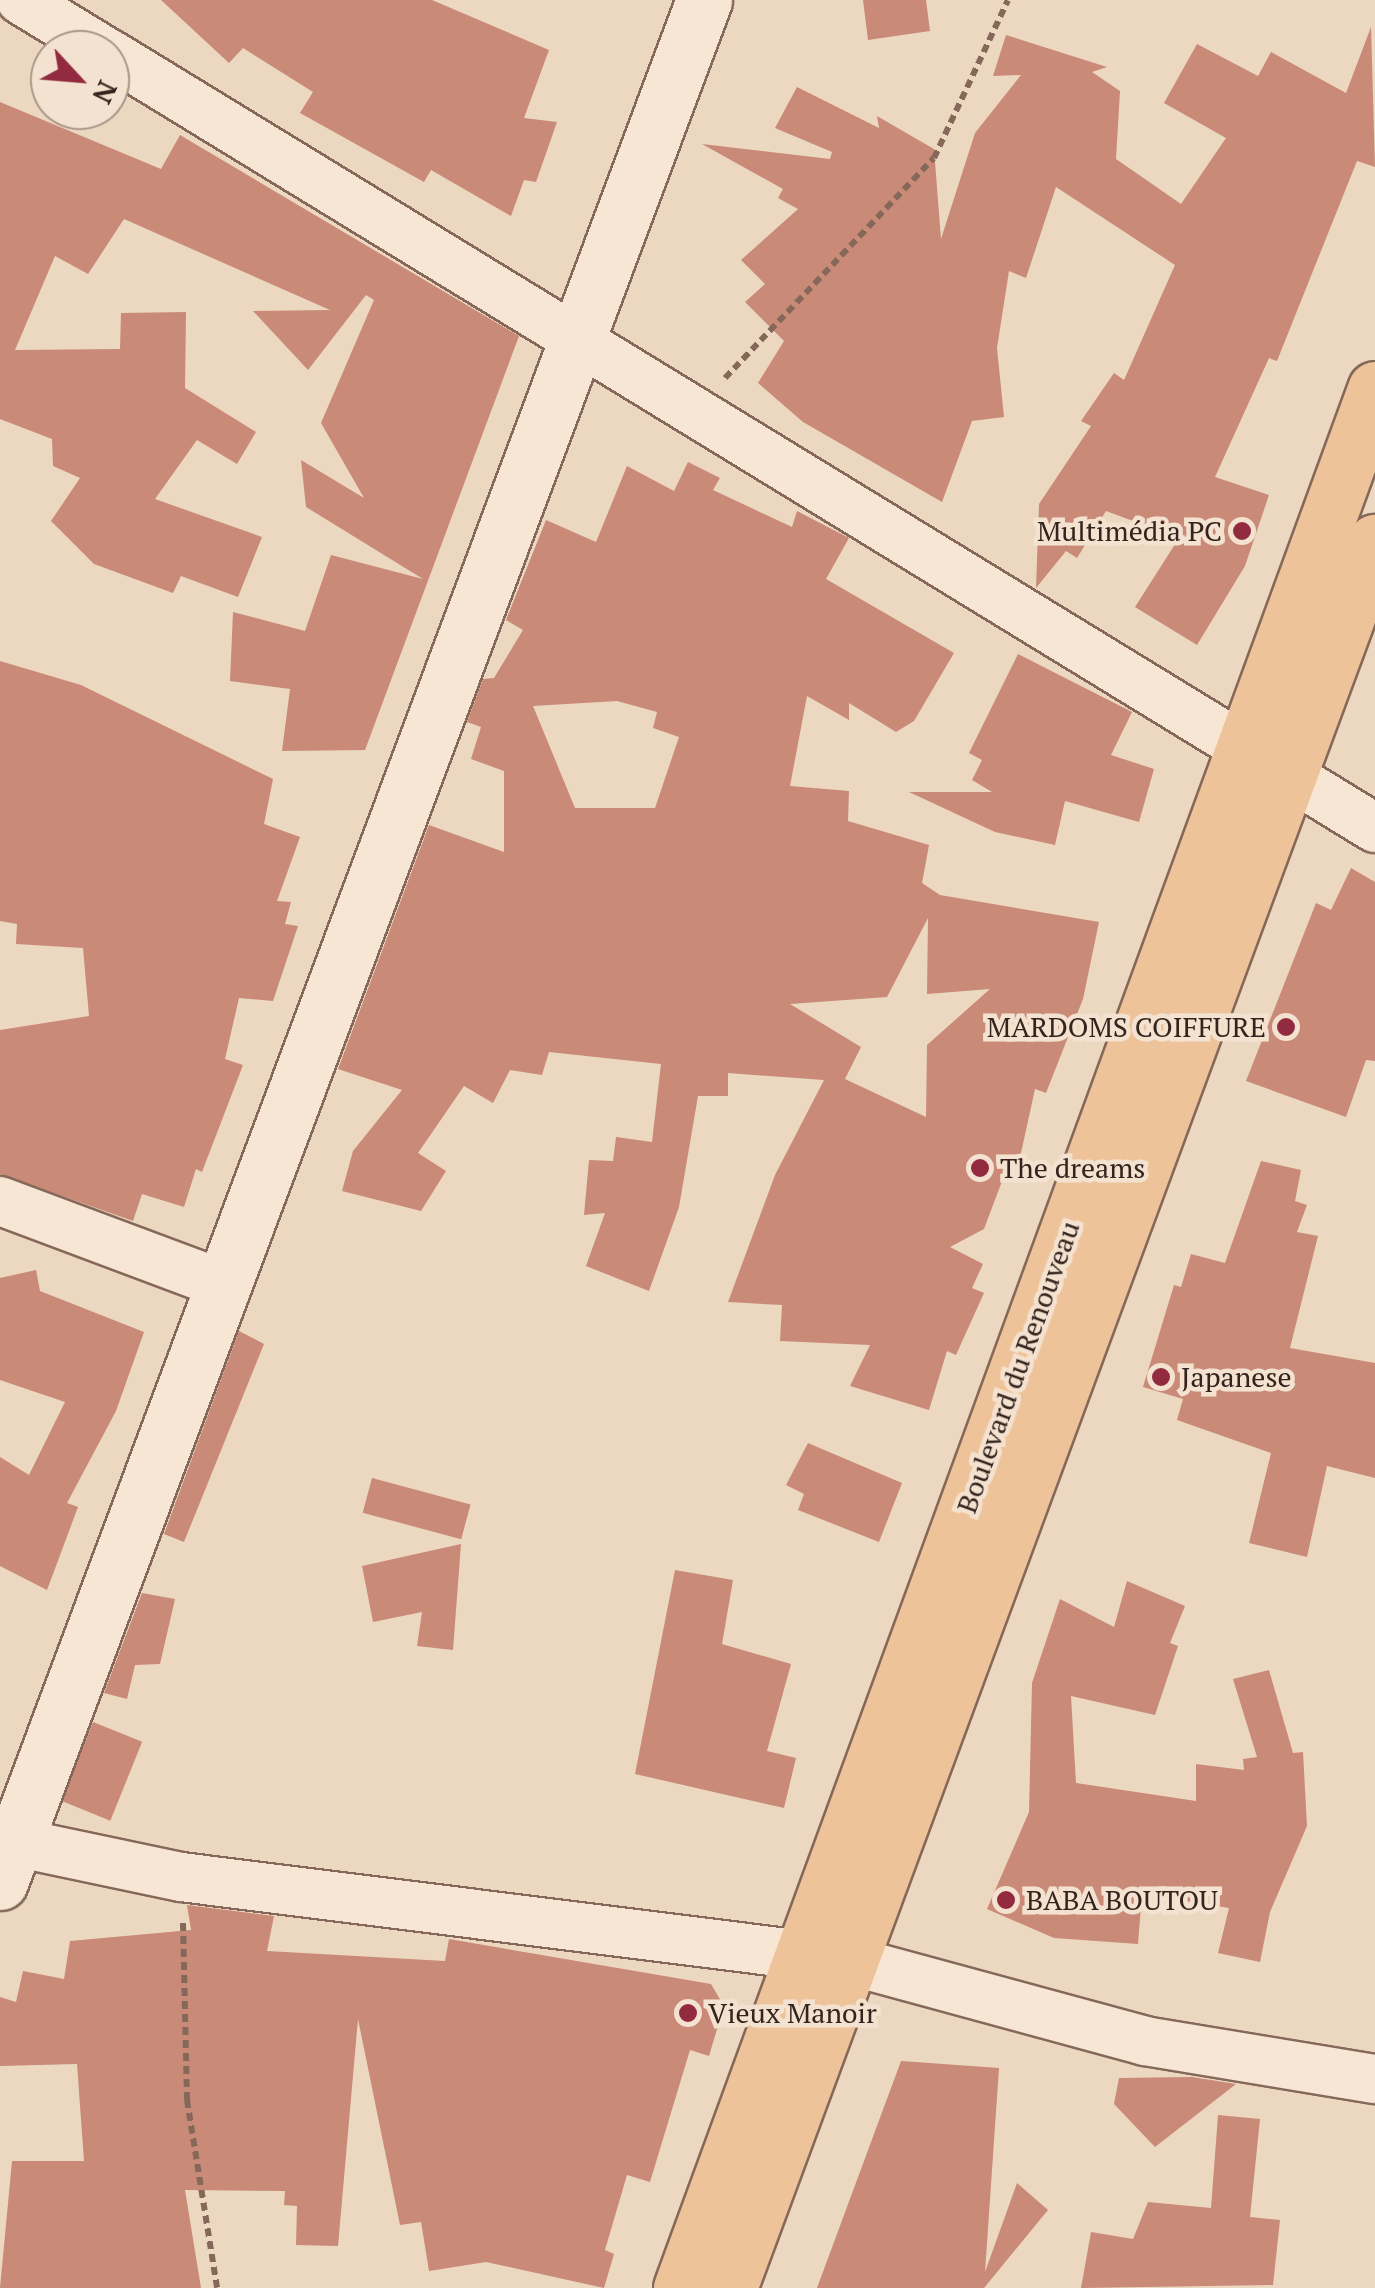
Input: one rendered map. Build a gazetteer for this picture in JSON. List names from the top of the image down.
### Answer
{
  "streets": {
    "main road": ["Boulevard du Renouveau"]
  },
  "places": [
    "Multimédia PC",
    "MARDOMS COIFFURE",
    "The dreams",
    "Japanese",
    "BABA BOUTOU",
    "Vieux Manoir"
  ],
  "north": "bottom right"
}
